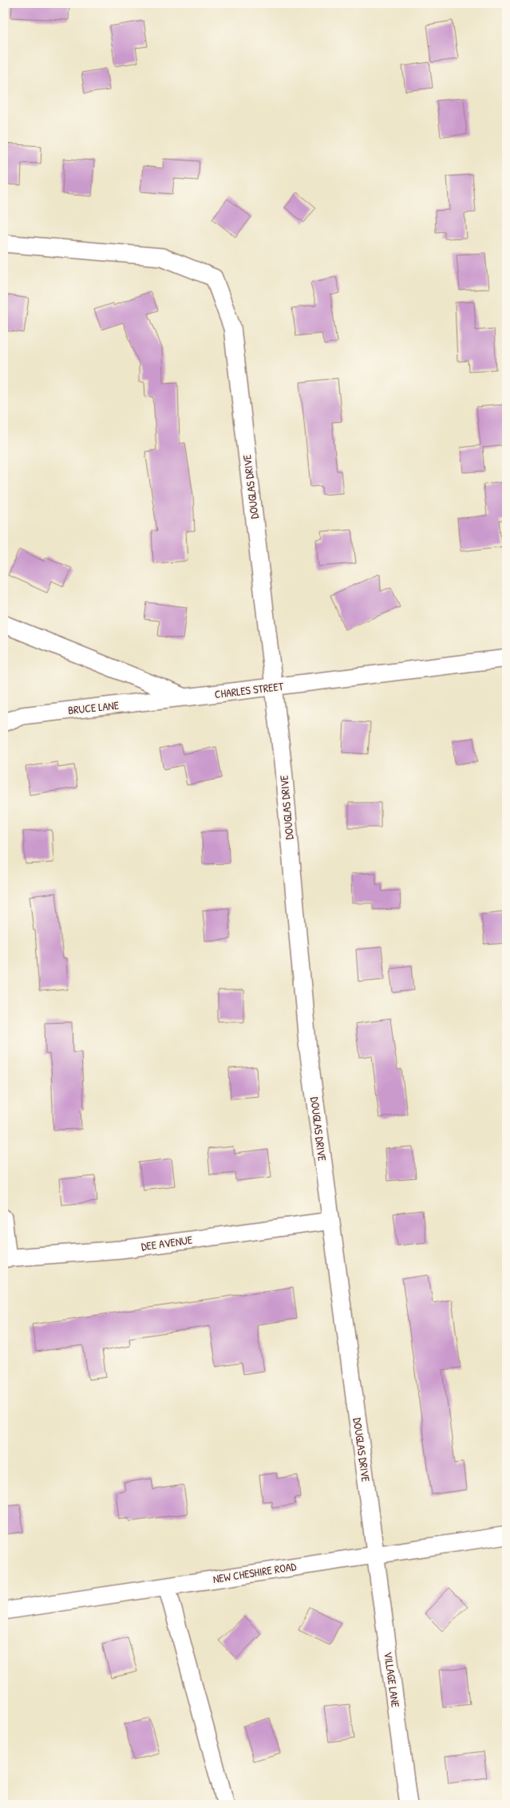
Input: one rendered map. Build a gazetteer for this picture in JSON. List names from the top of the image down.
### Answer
{
  "streets": {
    "street": [
      "DOUGLAS DRIVE",
      "CHARLES STREET",
      "BRUCE LANE",
      "DEE AVENUE",
      "NEW CHESHIRE ROAD",
      "VILLAGE LANE"
    ]
  },
  "crossings": [
    ["DOUGLAS DRIVE", "CHARLES STREET"],
    ["DOUGLAS DRIVE", "DEE AVENUE"],
    ["DOUGLAS DRIVE", "NEW CHESHIRE ROAD"],
    ["DOUGLAS DRIVE", "VILLAGE LANE"],
    ["CHARLES STREET", "BRUCE LANE"],
    ["NEW CHESHIRE ROAD", "VILLAGE LANE"]
  ]
}
